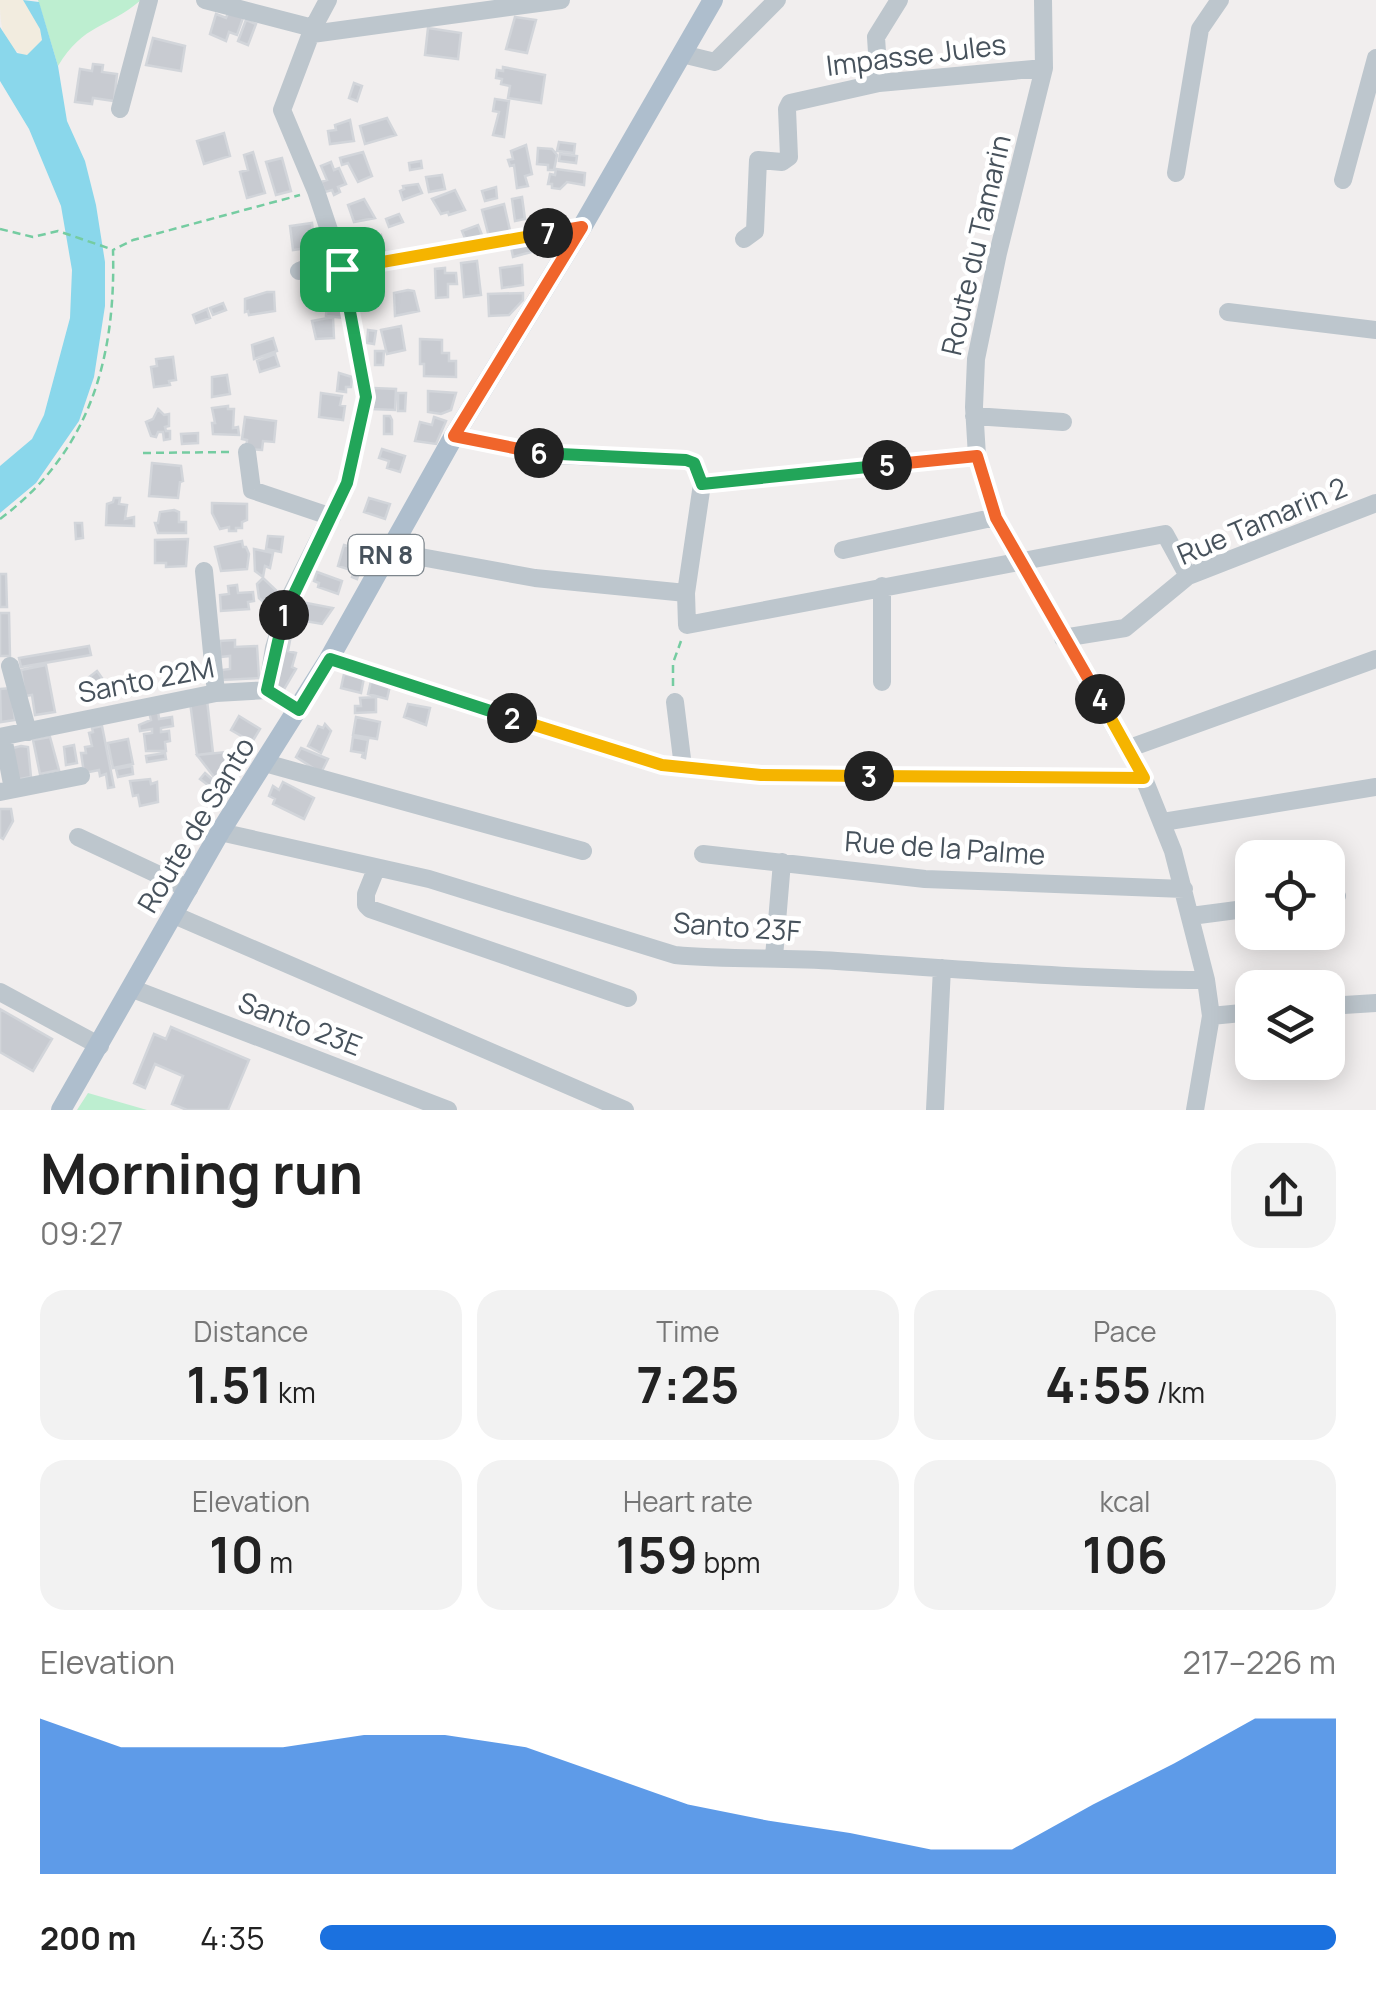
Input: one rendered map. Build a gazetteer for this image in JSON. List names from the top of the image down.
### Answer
{
  "streets": {
    "main road": ["RN 8", "Route de Santo"],
    "street": [
      "Impasse Jules",
      "Route du Tamarin",
      "Rue Tamarin 2",
      "Santo 22M",
      "Rue de la Palme",
      "Santo 23F",
      "Santo 23E"
    ]
  },
  "crossings": [
    ["Impasse Jules", "Route du Tamarin"],
    ["Route du Tamarin", "Rue Tamarin 2"],
    ["Route du Tamarin", "Rue de la Palme"],
    ["Route du Tamarin", "Santo 23F"],
    ["Route de Santo", "Santo 23F"],
    ["Route de Santo", "Santo 23E"]
  ],
  "page": {
    "pins": [
      "7",
      "6",
      "5",
      "1",
      "4",
      "2",
      "3"
    ],
    "heading": ["Morning run", "09:27"],
    "stats": [
      ["Distance", "1.51 km"],
      ["Time", "7:25"],
      ["Pace", "4:55 /km"],
      ["Elevation", "10 m"],
      ["Heart rate", "159 bpm"],
      ["kcal", "106"]
    ],
    "chart": ["Elevation", "217–226 m"],
    "list": [
      {
        "name": "200 m",
        "note": "4:35"
      }
    ]
  }
}
